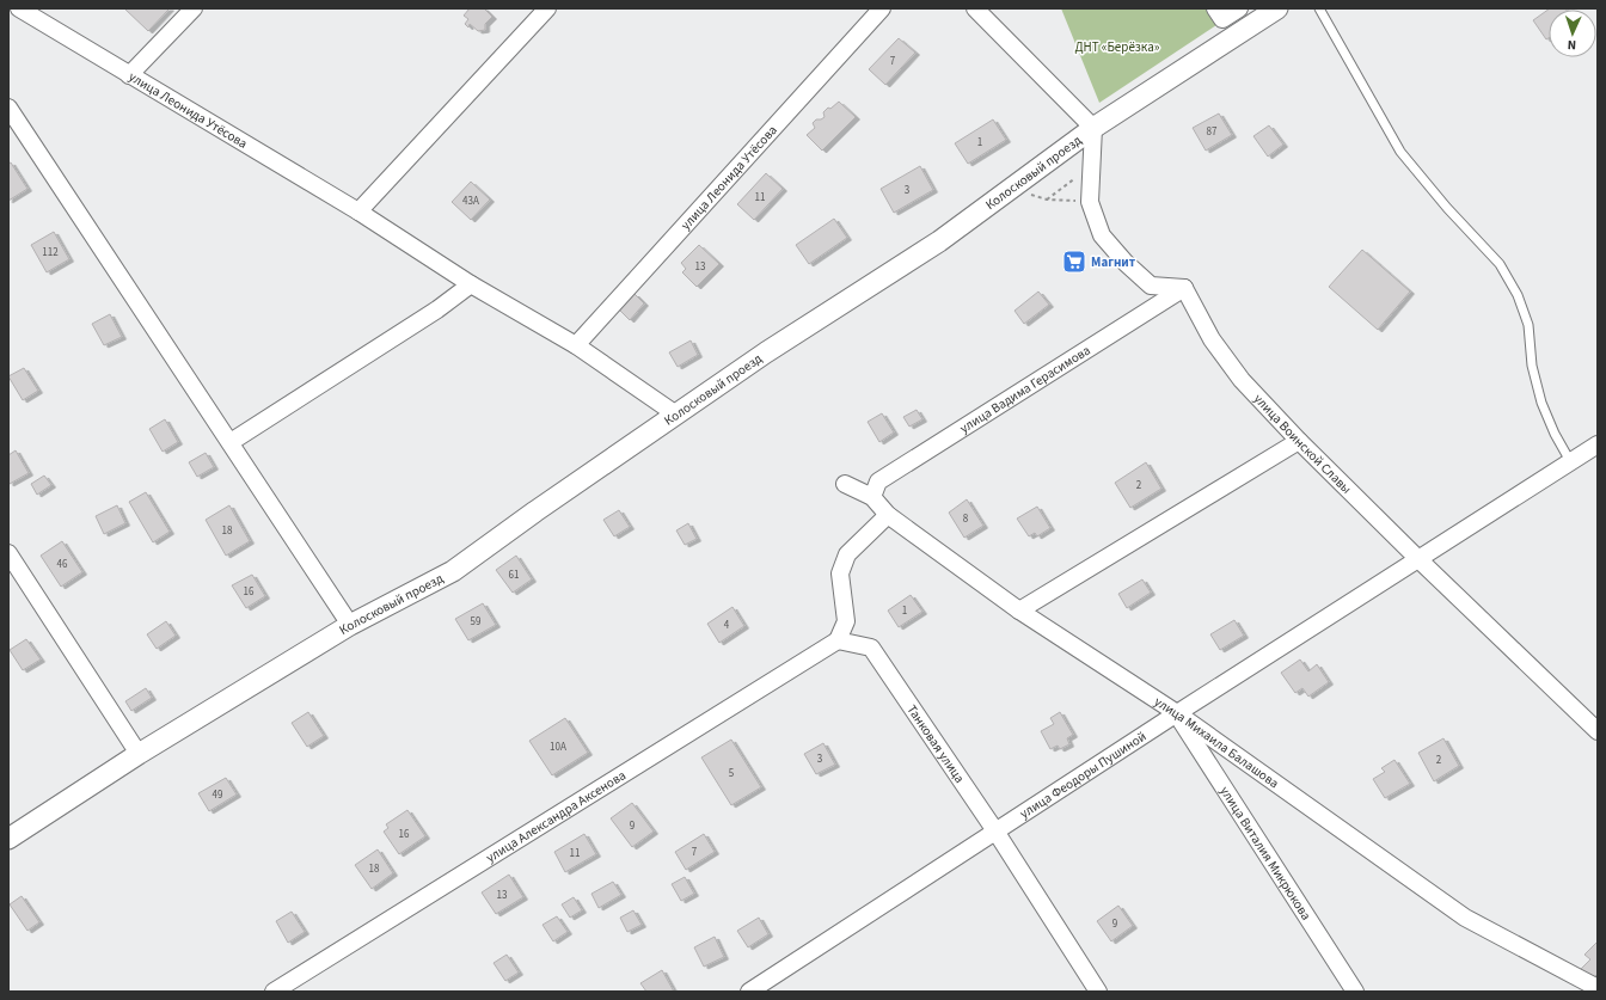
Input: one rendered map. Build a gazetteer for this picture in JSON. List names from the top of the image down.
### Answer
{
  "streets": {
    "street": [
      "улица Леонида Утёсова",
      "Колосковый проезд",
      "улица Вадима Герасимова",
      "улица Воинской Славы",
      "улица Михаила Балашова",
      "Танковая улица",
      "улица Феодоры Пушиной",
      "улица Александра Аксенова",
      "улица Виталия Микрюкова"
    ]
  },
  "crossings": [
    ["улица Леонида Утёсова", "Колосковый проезд"],
    ["улица Вадима Герасимова", "улица Воинской Славы"],
    ["улица Вадима Герасимова", "улица Михаила Балашова"],
    ["улица Воинской Славы", "улица Феодоры Пушиной"],
    ["улица Михаила Балашова", "улица Феодоры Пушиной"],
    ["улица Михаила Балашова", "улица Виталия Микрюкова"],
    ["Танковая улица", "улица Феодоры Пушиной"],
    ["Танковая улица", "улица Александра Аксенова"],
    ["улица Феодоры Пушиной", "улица Виталия Микрюкова"]
  ],
  "parks": ["ДНТ «Берёзка»"],
  "places": {
    "supermarket": ["Магнит"]
  },
  "house_numbers": [
    "7",
    "87",
    "1",
    "3",
    "11",
    "43А",
    "112",
    "13",
    "2",
    "8",
    "18",
    "46",
    "61",
    "16",
    "1",
    "59",
    "4",
    "10А",
    "3",
    "2",
    "5",
    "49",
    "9",
    "16",
    "7",
    "11",
    "18",
    "13",
    "9"
  ],
  "north": "bottom"
}
